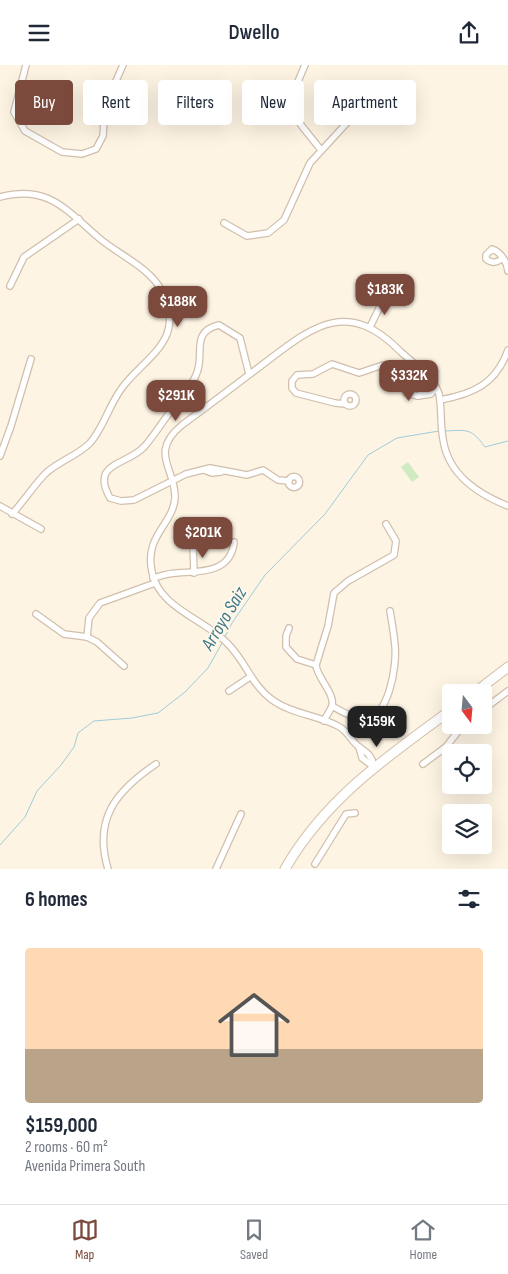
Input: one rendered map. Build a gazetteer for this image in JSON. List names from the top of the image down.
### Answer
{
  "water": ["Arroyo Saiz"],
  "north": "bottom",
  "page": {
    "header": "Dwello",
    "chip": [
      "Buy",
      "Rent",
      "Filters",
      "New",
      "Apartment"
    ],
    "price": [
      "$183K",
      "$188K",
      "$332K",
      "$291K",
      "$201K",
      "$159K"
    ],
    "heading": "6 homes",
    "list": [
      {
        "name": "$159,000",
        "note": "2 rooms · 60 m² · Avenida Primera South"
      }
    ],
    "tabs": ["Map", "Saved", "Home"]
  }
}
